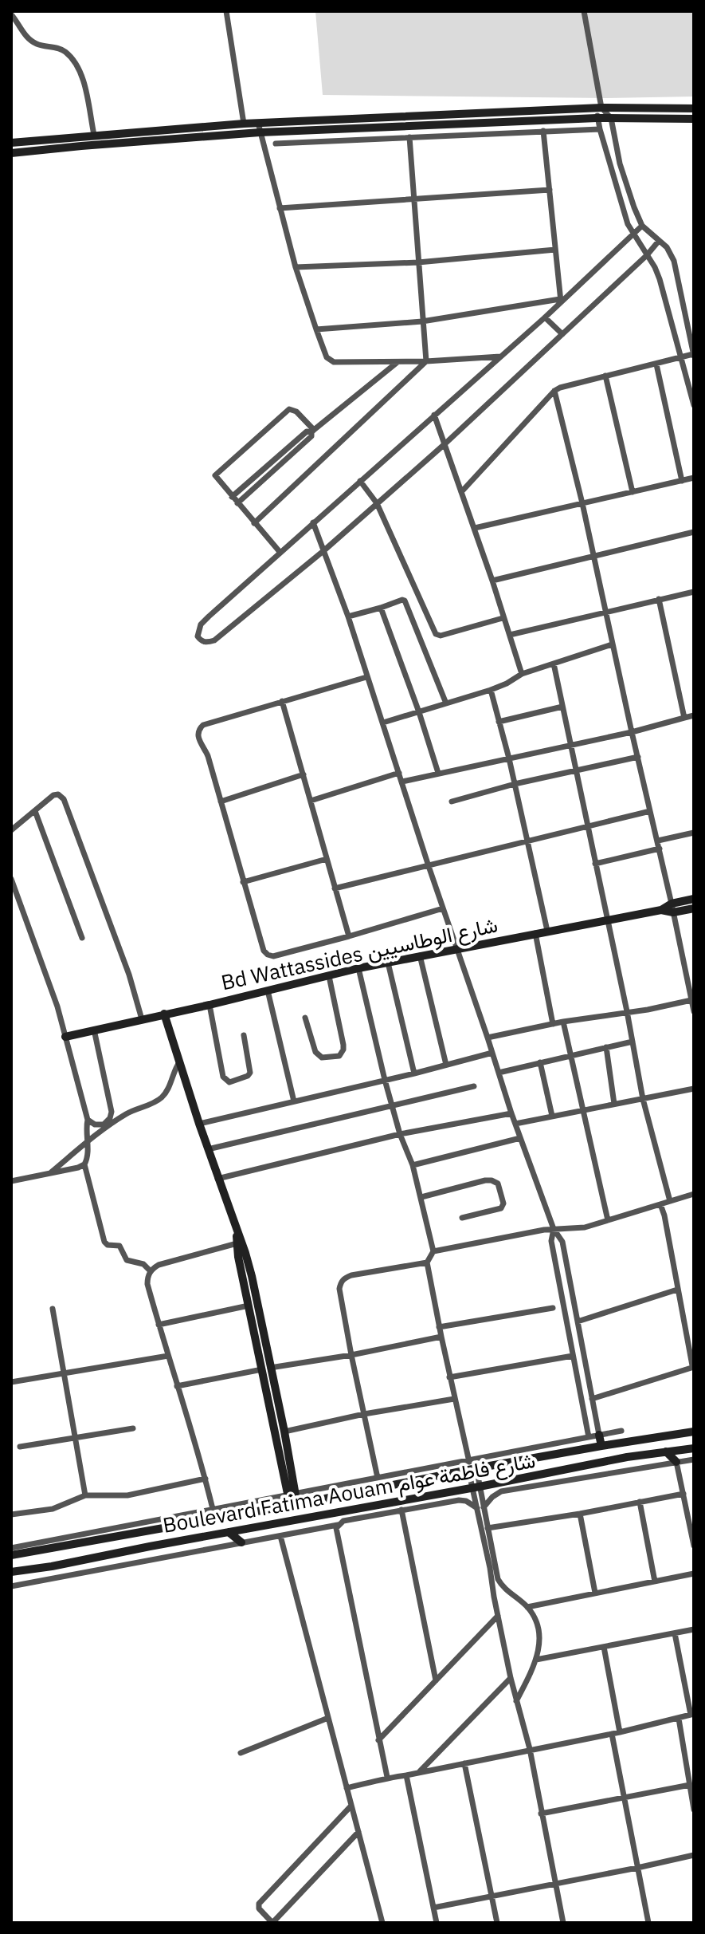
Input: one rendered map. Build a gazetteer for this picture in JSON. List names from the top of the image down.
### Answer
{
  "streets": {
    "street": ["Bd Wattassides شارع الوطاسيين", "Boulevard Fatima Aouam شارع فاطمة عوام"]
  }
}
